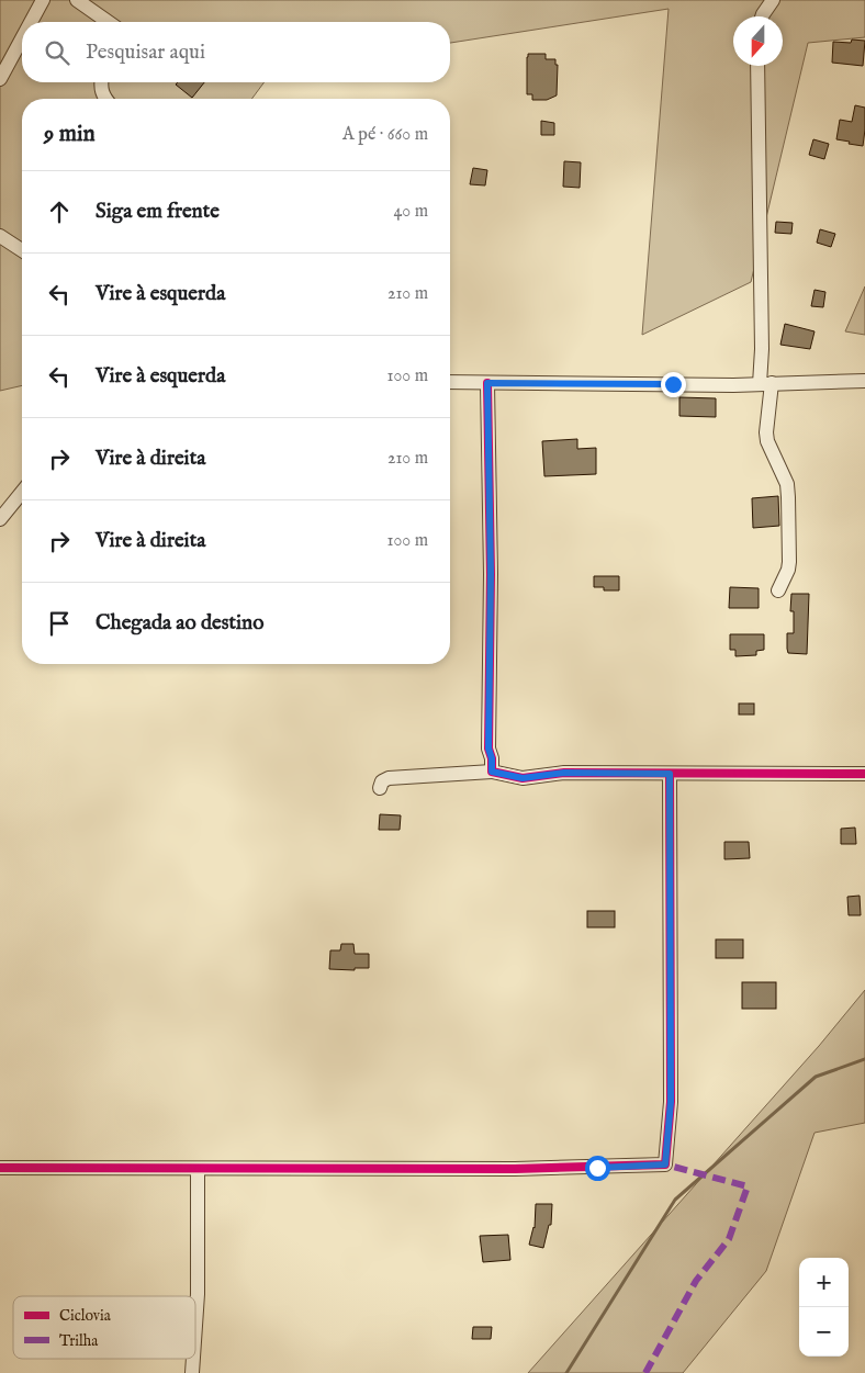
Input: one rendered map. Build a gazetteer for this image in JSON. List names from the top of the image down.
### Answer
{
  "legend": ["Ciclovia", "Trilha"],
  "north": "bottom",
  "page": {
    "search": "Pesquisar aqui",
    "heading": ["9 min", "A pé · 660 m"],
    "list": [
      ["Siga em frente", "40 m"],
      ["Vire à esquerda", "210 m"],
      ["Vire à esquerda", "100 m"],
      ["Vire à direita", "210 m"],
      ["Vire à direita", "100 m"],
      "Chegada ao destino"
    ],
    "map_buttons": ["+", "−"]
  }
}
